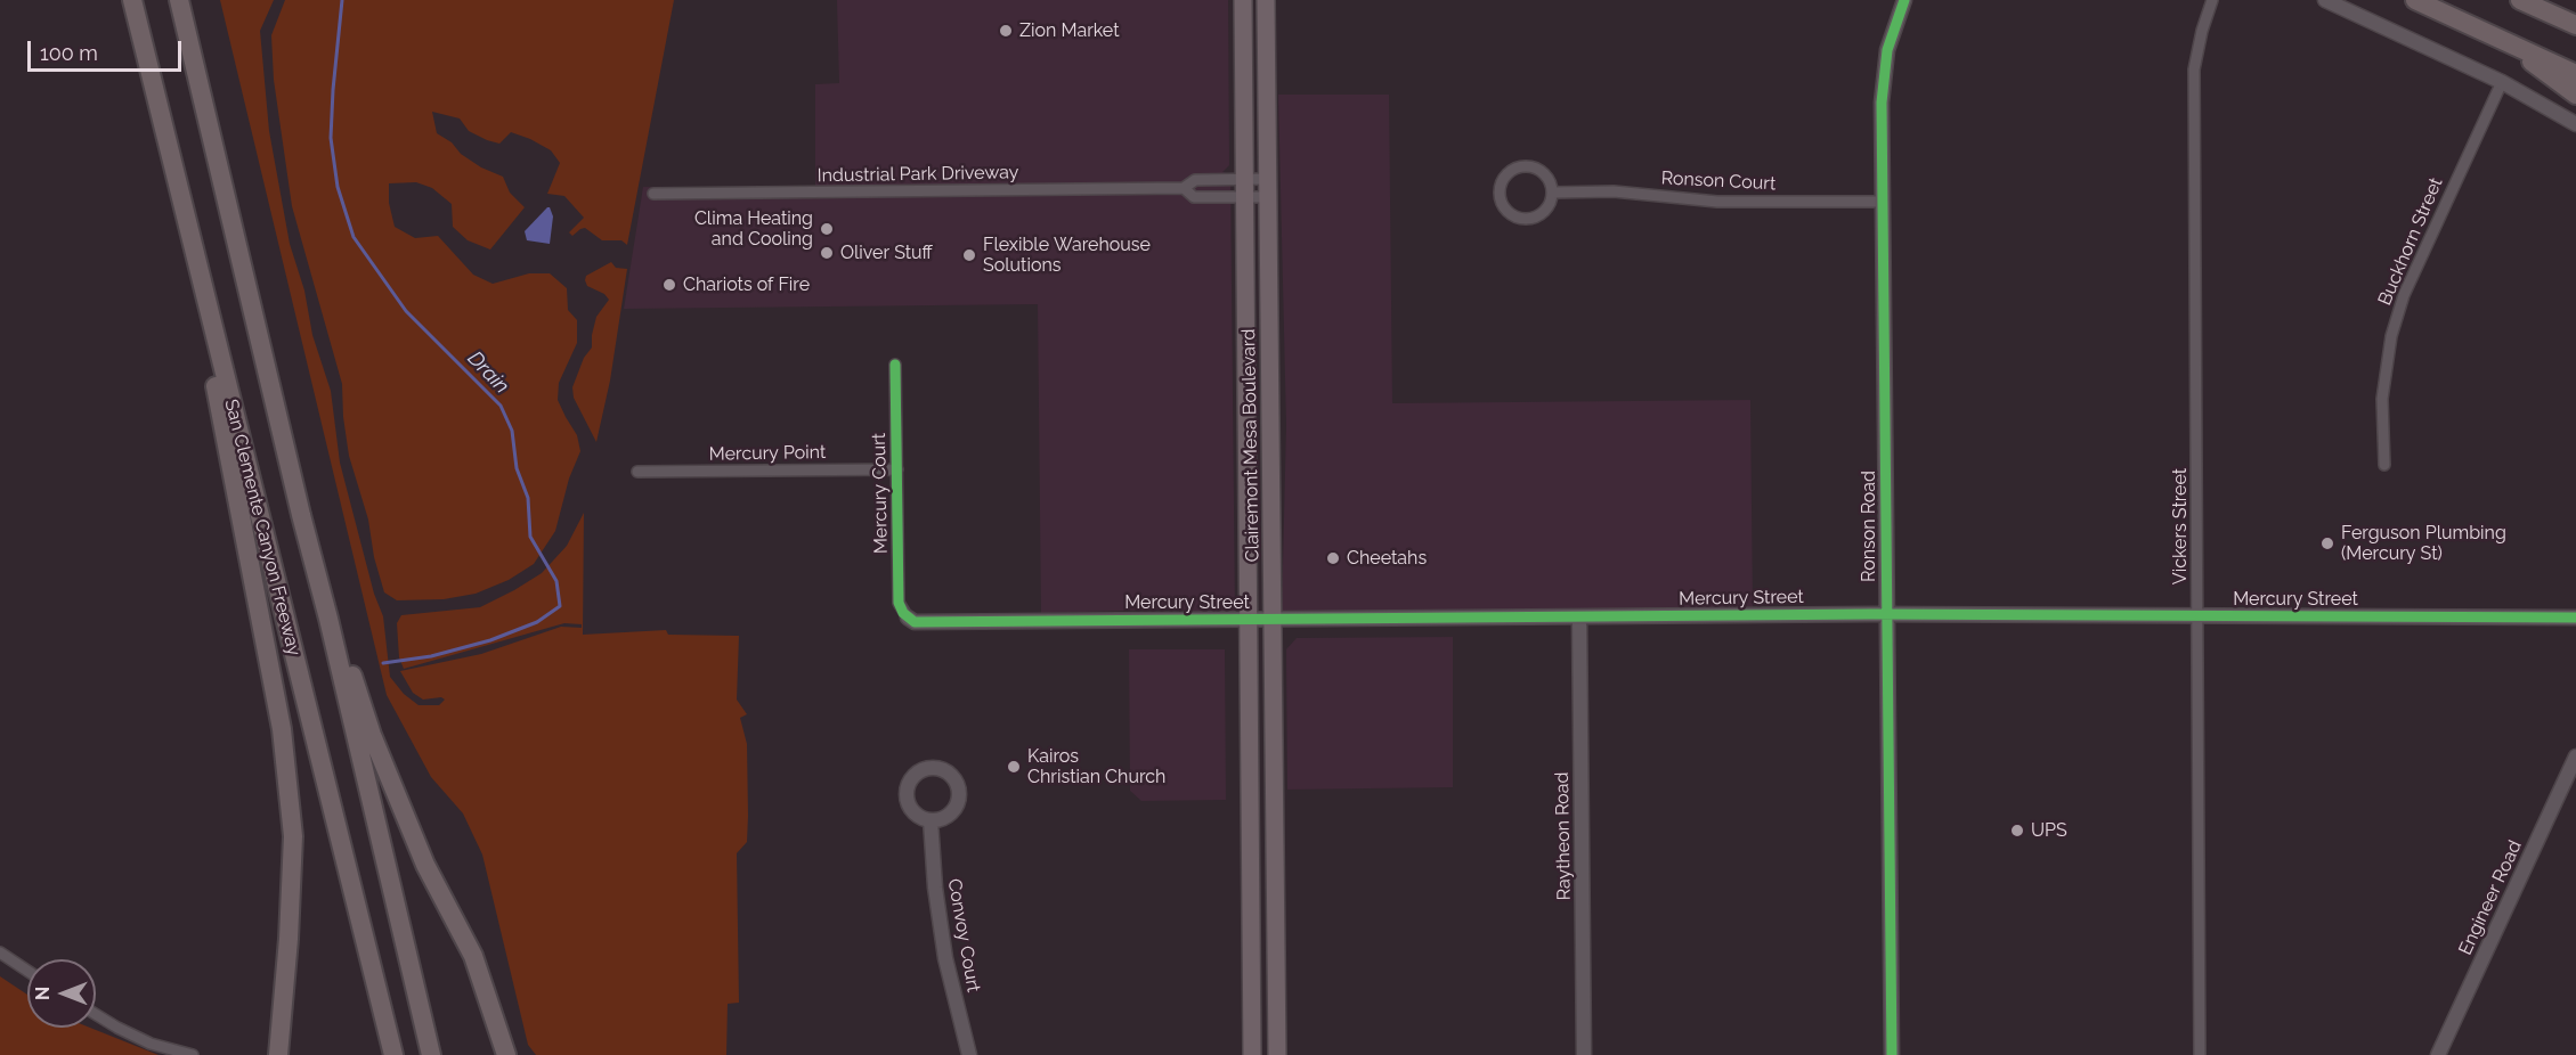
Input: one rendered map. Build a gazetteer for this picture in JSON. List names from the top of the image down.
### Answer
{
  "streets": {
    "highway": ["San Clemente Canyon Freeway"],
    "main road": ["Clairemont Mesa Boulevard"],
    "street": [
      "Industrial Park Driveway",
      "Ronson Court",
      "Buckhorn Street",
      "Mercury Point",
      "Mercury Court",
      "Ronson Road",
      "Vickers Street",
      "Mercury Street",
      "Raytheon Road",
      "Engineer Road",
      "Convoy Court"
    ]
  },
  "crossings": [
    ["Industrial Park Driveway", "Clairemont Mesa Boulevard"],
    ["Ronson Court", "Ronson Road"],
    ["Clairemont Mesa Boulevard", "Mercury Street"],
    ["Mercury Point", "Mercury Court"],
    ["Mercury Court", "Mercury Street"],
    ["Ronson Road", "Mercury Street"],
    ["Vickers Street", "Mercury Street"],
    ["Mercury Street", "Raytheon Road"]
  ],
  "water": ["Drain"],
  "places": [
    "Zion Market",
    "Clima Heating and Cooling",
    "Oliver Stuff",
    "Flexible Warehouse Solutions",
    "Chariots of Fire",
    "Ferguson Plumbing (Mercury St)",
    "Cheetahs",
    "Kairos Christian Church",
    "UPS"
  ],
  "scale_bar": "100 m",
  "north": "left"
}
